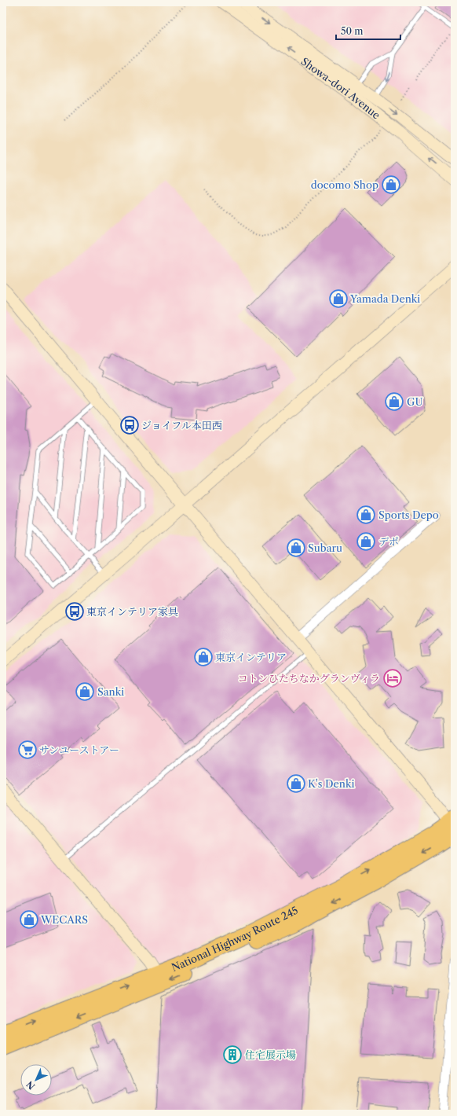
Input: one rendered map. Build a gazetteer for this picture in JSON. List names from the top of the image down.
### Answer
{
  "streets": {
    "highway": ["National Highway Route 245"],
    "street": ["Showa-dori Avenue"]
  },
  "places": {
    "shop": [
      "docomo Shop",
      "Yamada Denki",
      "GU",
      "Sports Depo",
      "デポ",
      "Subaru",
      "東京インテリア",
      "Sanki",
      "K's Denki",
      "WECARS"
    ],
    "bus stop": ["ジョイフル本田西", "東京インテリア家具"],
    "hotel": ["コトンひたちなかグランヴィラ"],
    "supermarket": ["サンユーストアー"],
    "building": ["住宅展示場"]
  },
  "scale_bar": "50 m",
  "north": "bottom left"
}
